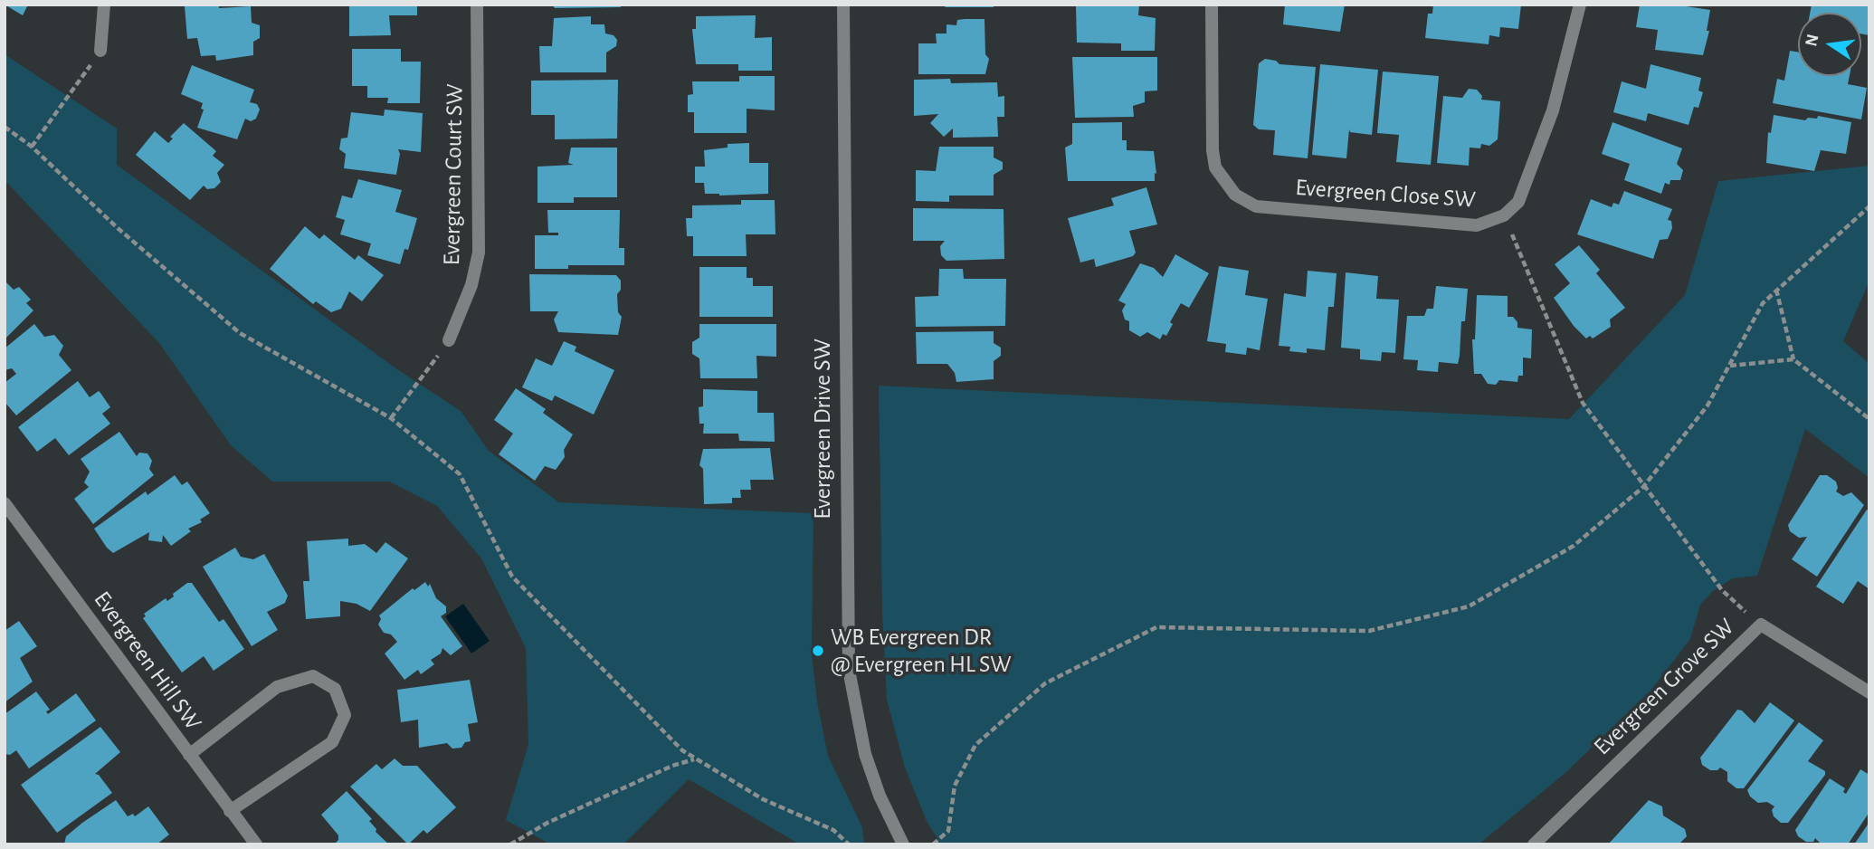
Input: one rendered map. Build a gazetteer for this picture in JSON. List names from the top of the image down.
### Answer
{
  "streets": {
    "street": [
      "Evergreen Court SW",
      "Evergreen Close SW",
      "Evergreen Drive SW",
      "Evergreen Hill SW",
      "Evergreen Grove SW"
    ]
  },
  "places": ["WB Evergreen DR @ Evergreen HL SW"],
  "north": "left"
}
